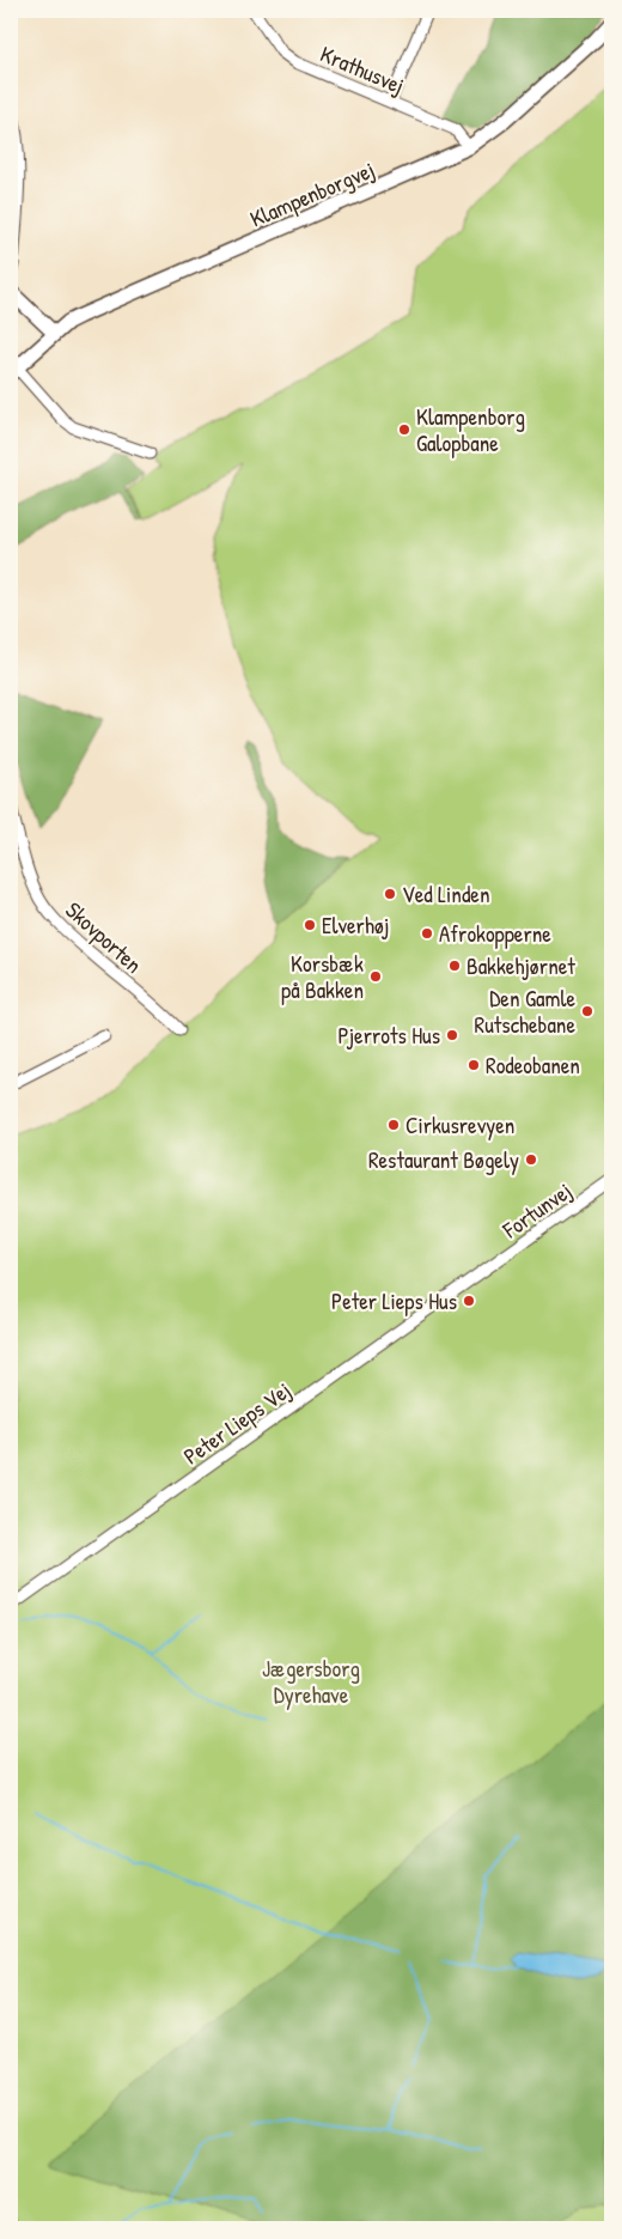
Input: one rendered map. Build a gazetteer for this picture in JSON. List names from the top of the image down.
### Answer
{
  "streets": {
    "street": [
      "Krathusvej",
      "Klampenborgvej",
      "Skovporten",
      "Fortunvej",
      "Peter Lieps Vej"
    ]
  },
  "crossings": [
    ["Krathusvej", "Klampenborgvej"],
    ["Fortunvej", "Peter Lieps Vej"]
  ],
  "parks": ["Jægersborg Dyrehave"],
  "places": [
    "Klampenborg Galopbane",
    "Ved Linden",
    "Elverhøj",
    "Afrokopperne",
    "Bakkehjørnet",
    "Korsbæk på Bakken",
    "Den Gamle Rutschebane",
    "Pjerrots Hus",
    "Rodeobanen",
    "Cirkusrevyen",
    "Restaurant Bøgely",
    "Peter Lieps Hus"
  ]
}
